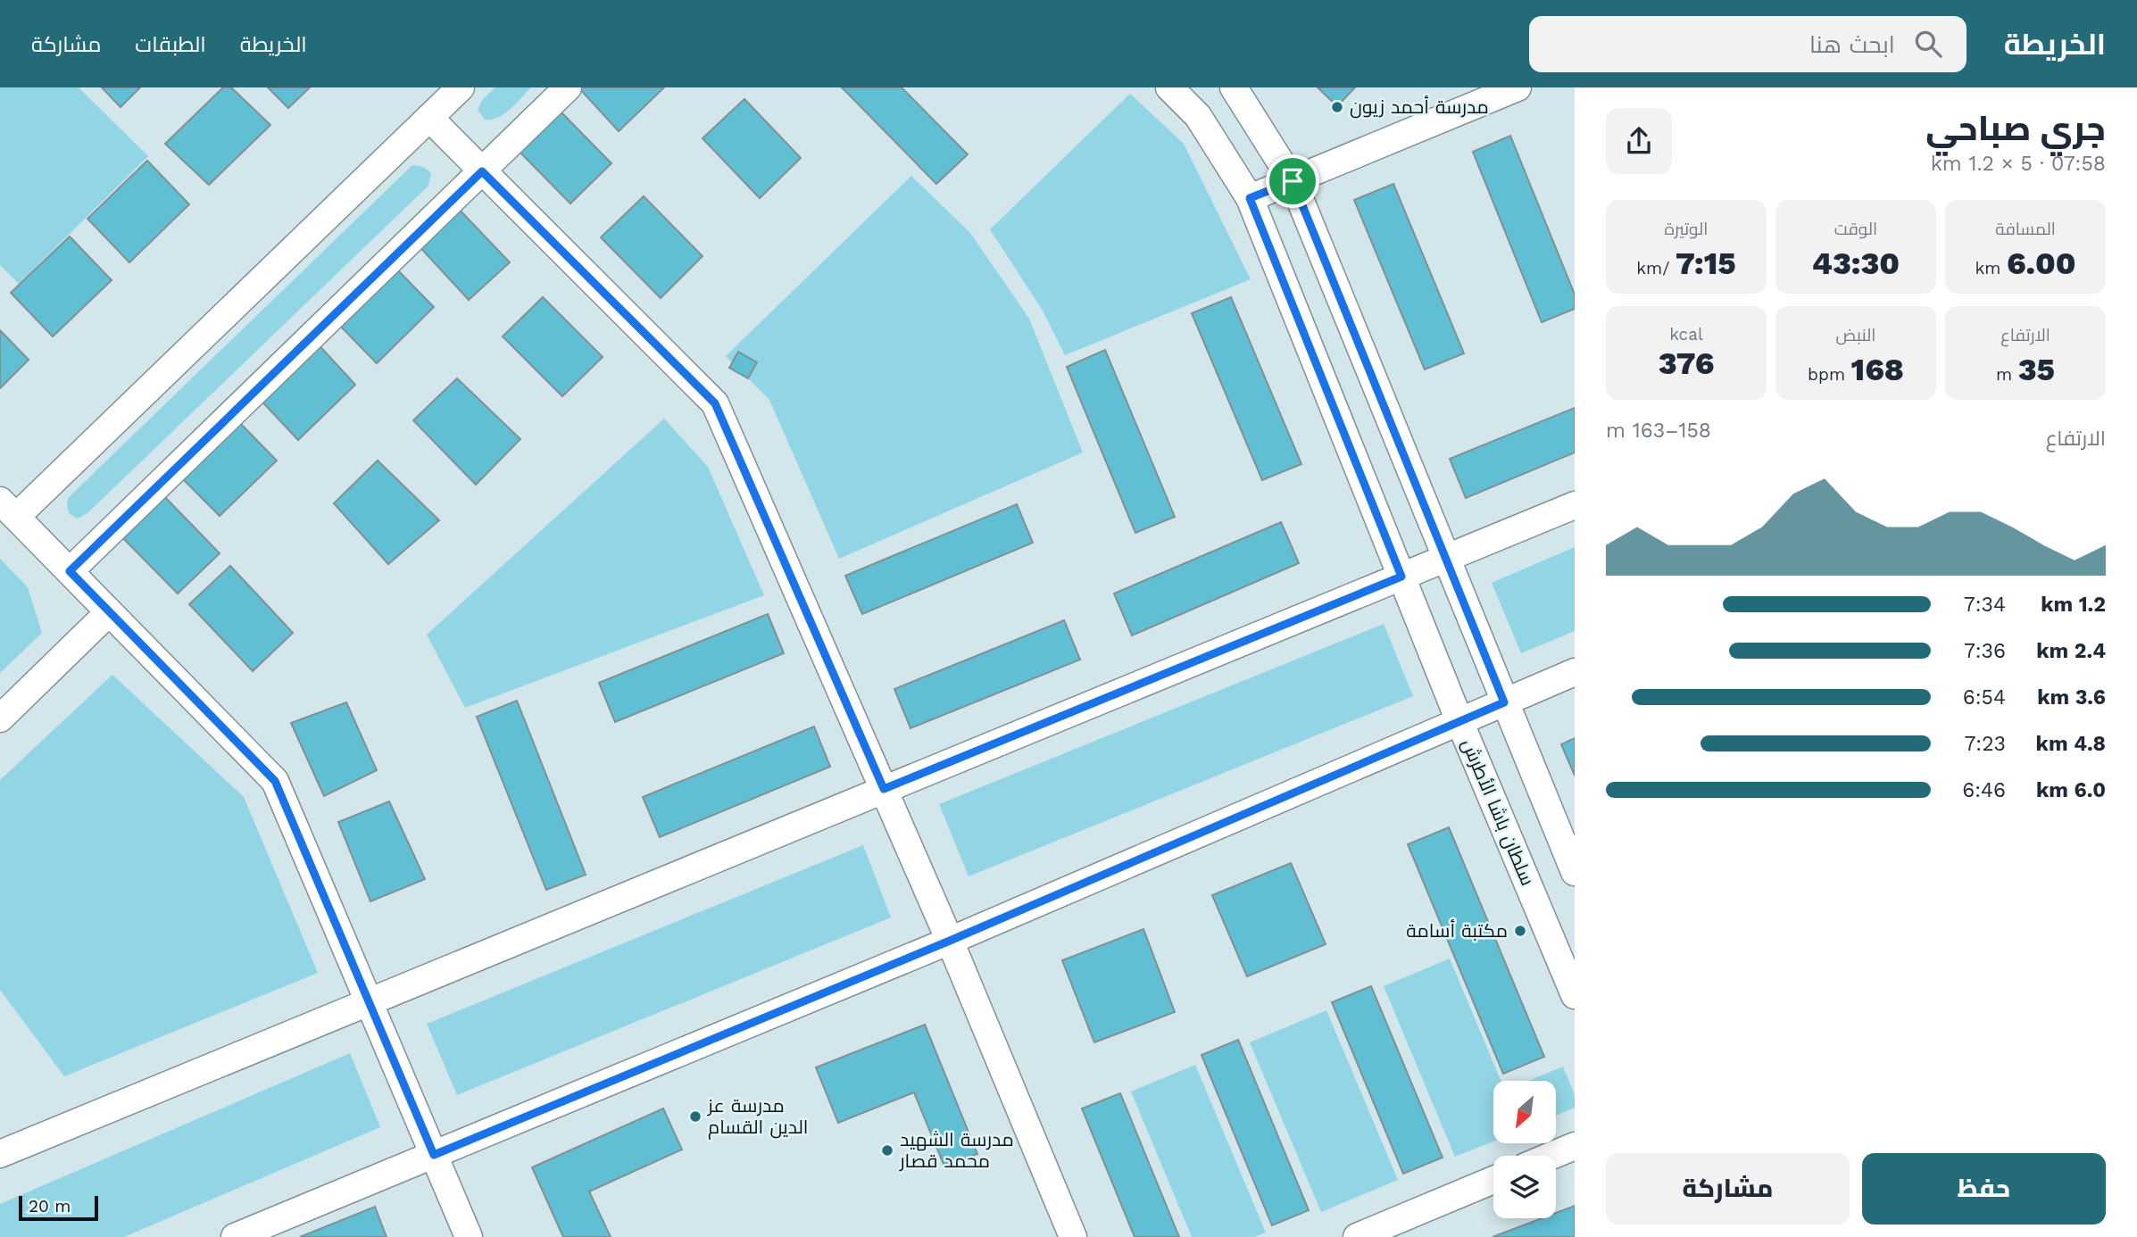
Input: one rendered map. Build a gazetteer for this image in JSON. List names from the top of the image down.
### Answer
{
  "streets": {
    "street": ["سلطان باشا الأطرش"]
  },
  "places": [
    "مدرسة أحمد زيون",
    "مكتبة أسامة",
    "مدرسة عز الدين القسام",
    "مدرسة الشهيد محمد قصار"
  ],
  "scale_bar": "20 m",
  "north": "bottom left",
  "page": {
    "header": "الخريطة",
    "search": "ابحث هنا",
    "nav": ["الخريطة", "الطبقات", "مشاركة"],
    "heading": ["جري صباحي", "07:58 · 5 × 1.2 km"],
    "stats": [
      ["المسافة", "6.00 km"],
      ["الوقت", "43:30"],
      ["الوتيرة", "7:15 /km"],
      ["الارتفاع", "35 m"],
      ["النبض", "168 bpm"],
      ["kcal", "376"]
    ],
    "chart": ["الارتفاع", "158–163 m"],
    "list": [
      {
        "name": "1.2 km",
        "note": "7:34"
      },
      {
        "name": "2.4 km",
        "note": "7:36"
      },
      {
        "name": "3.6 km",
        "note": "6:54"
      },
      {
        "name": "4.8 km",
        "note": "7:23"
      },
      {
        "name": "6.0 km",
        "note": "6:46"
      }
    ],
    "buttons": ["حفظ", "مشاركة"],
    "scale": "20 m"
  }
}
